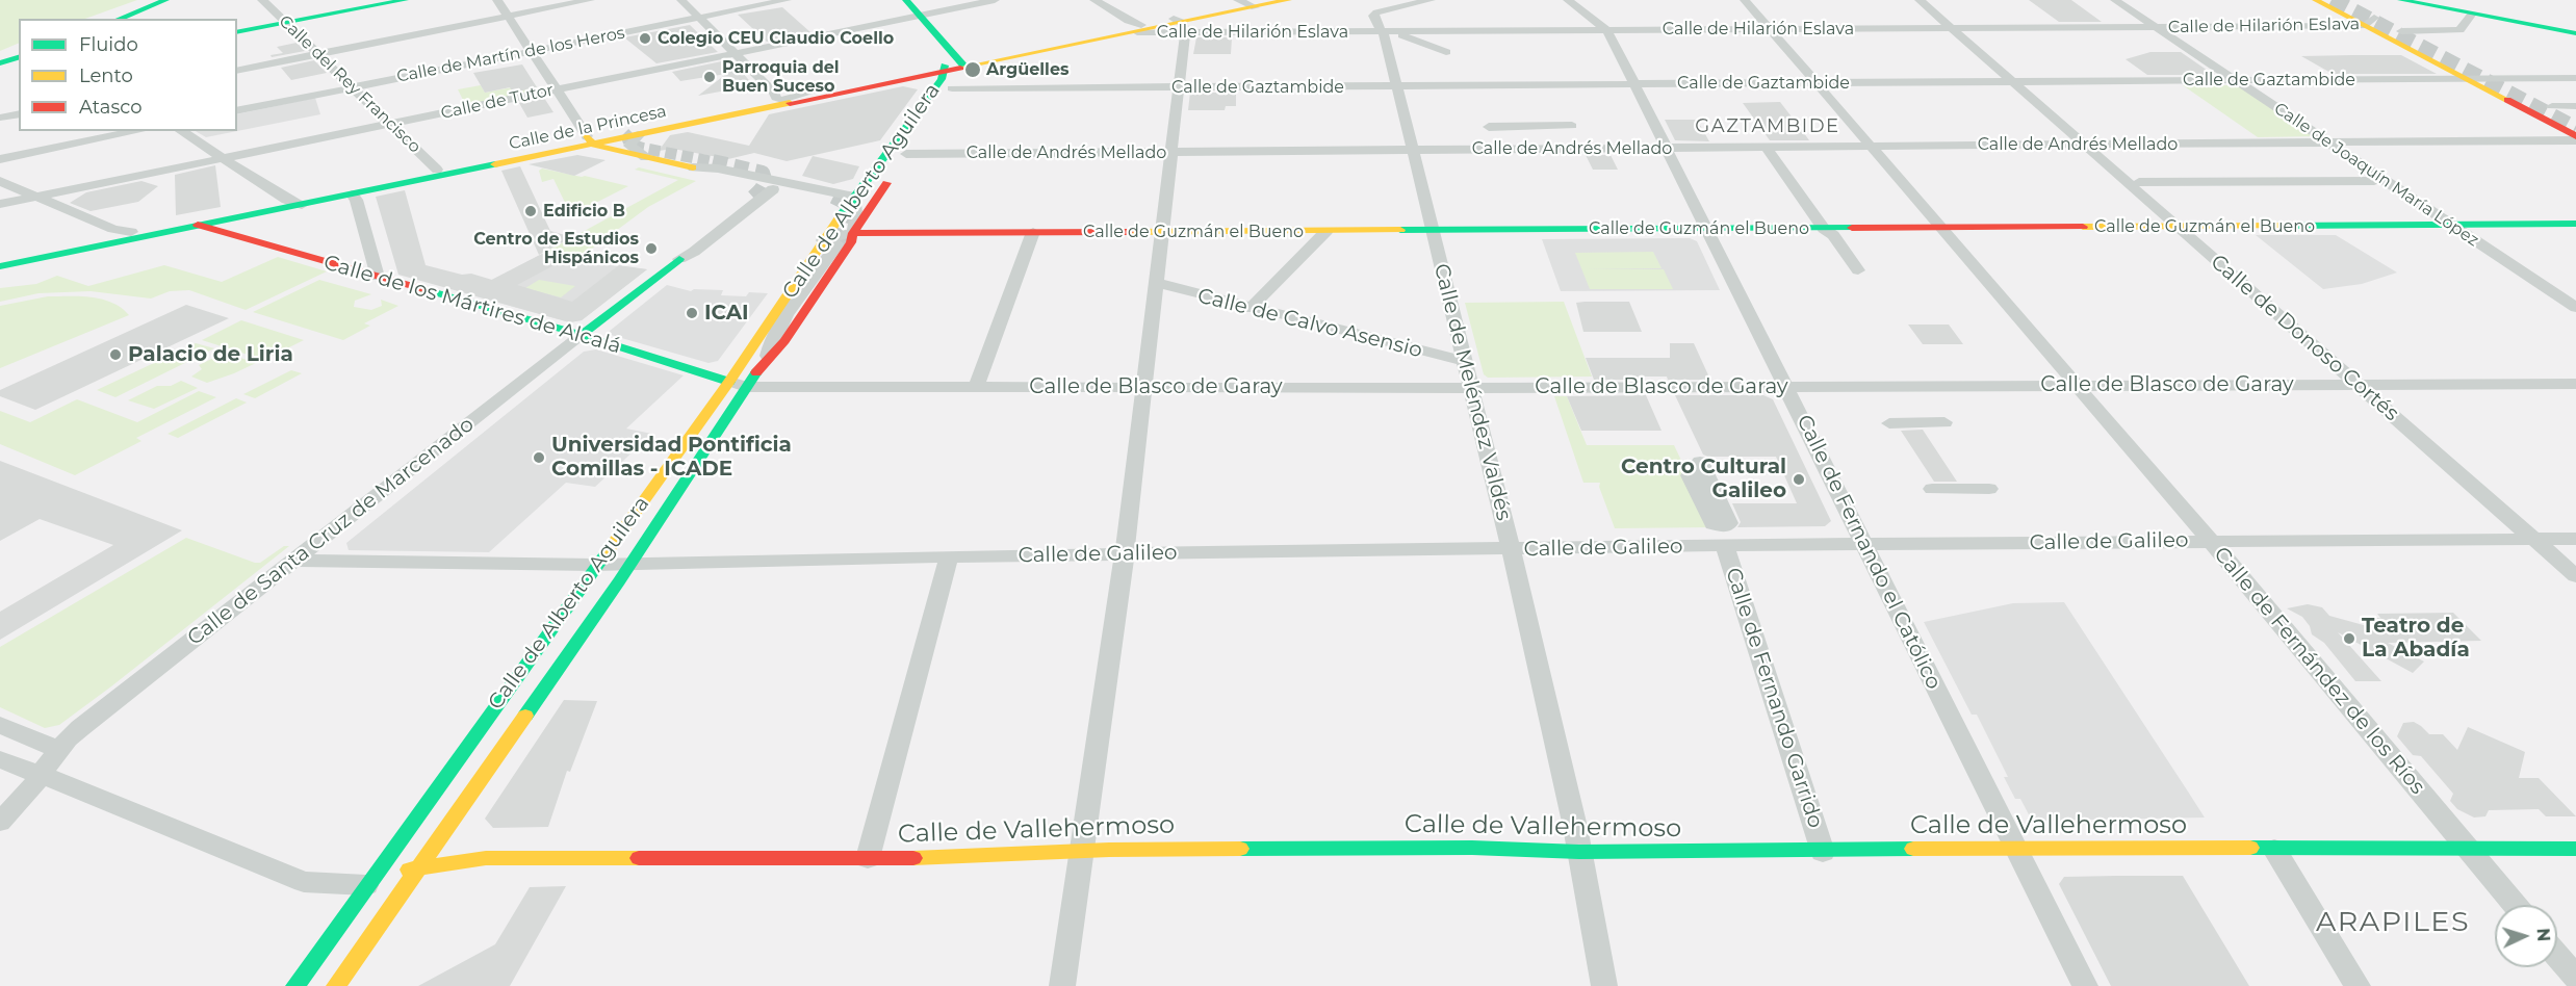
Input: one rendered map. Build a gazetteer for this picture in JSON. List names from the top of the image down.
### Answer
{
  "streets": {
    "main road": [
      "Calle de la Princesa",
      "Calle de Alberto Aguilera",
      "Calle de Guzmán el Bueno",
      "Calle de los Mártires de Alcalá",
      "Calle de Santa Cruz de Marcenado",
      "Calle de Vallehermoso"
    ],
    "street": [
      "Calle de Hilarión Eslava",
      "Calle de Martín de los Heros",
      "Calle de Gaztambide",
      "Calle del Rey Francisco",
      "Calle de Tutor",
      "Calle de Andrés Mellado",
      "Calle de Joaquín María López",
      "Calle de Calvo Asensio",
      "Calle de Donoso Cortés",
      "Calle de Blasco de Garay",
      "Calle de Meléndez Valdés",
      "Calle de Galileo",
      "Calle de Fernando el Católico",
      "Calle de Fernández de los Ríos",
      "Calle de Fernando Garrido"
    ]
  },
  "crossings": [
    ["Calle de Hilarión Eslava", "Calle de la Princesa"],
    ["Calle de Hilarión Eslava", "Calle de Joaquín María López"],
    ["Calle de Hilarión Eslava", "Calle de Donoso Cortés"],
    ["Calle de Hilarión Eslava", "Calle de Meléndez Valdés"],
    ["Calle de Hilarión Eslava", "Calle de Fernando el Católico"],
    ["Calle de Hilarión Eslava", "Calle de Fernández de los Ríos"],
    ["Calle de Martín de los Heros", "Calle del Rey Francisco"],
    ["Calle de Gaztambide", "Calle de Joaquín María López"],
    ["Calle de Gaztambide", "Calle de Alberto Aguilera"],
    ["Calle de Gaztambide", "Calle de Donoso Cortés"],
    ["Calle de Gaztambide", "Calle de Meléndez Valdés"],
    ["Calle de Gaztambide", "Calle de Fernando el Católico"],
    ["Calle de Gaztambide", "Calle de Fernández de los Ríos"],
    ["Calle del Rey Francisco", "Calle de Tutor"],
    ["Calle del Rey Francisco", "Calle de la Princesa"],
    ["Calle de la Princesa", "Calle de Alberto Aguilera"],
    ["Calle de la Princesa", "Calle de los Mártires de Alcalá"],
    ["Calle de Andrés Mellado", "Calle de Joaquín María López"],
    ["Calle de Andrés Mellado", "Calle de Alberto Aguilera"],
    ["Calle de Andrés Mellado", "Calle de Donoso Cortés"],
    ["Calle de Andrés Mellado", "Calle de Meléndez Valdés"],
    ["Calle de Andrés Mellado", "Calle de Fernando el Católico"],
    ["Calle de Andrés Mellado", "Calle de Fernández de los Ríos"],
    ["Calle de Joaquín María López", "Calle de Guzmán el Bueno"],
    ["Calle de Alberto Aguilera", "Calle de Guzmán el Bueno"],
    ["Calle de Alberto Aguilera", "Calle de los Mártires de Alcalá"],
    ["Calle de Alberto Aguilera", "Calle de Blasco de Garay"],
    ["Calle de Alberto Aguilera", "Calle de Galileo"],
    ["Calle de Alberto Aguilera", "Calle de Vallehermoso"],
    ["Calle de Guzmán el Bueno", "Calle de Donoso Cortés"],
    ["Calle de Guzmán el Bueno", "Calle de Meléndez Valdés"],
    ["Calle de Guzmán el Bueno", "Calle de Fernando el Católico"],
    ["Calle de Guzmán el Bueno", "Calle de Fernández de los Ríos"],
    ["Calle de los Mártires de Alcalá", "Calle de Blasco de Garay"],
    ["Calle de los Mártires de Alcalá", "Calle de Santa Cruz de Marcenado"],
    ["Calle de Calvo Asensio", "Calle de Meléndez Valdés"],
    ["Calle de Donoso Cortés", "Calle de Blasco de Garay"],
    ["Calle de Donoso Cortés", "Calle de Galileo"],
    ["Calle de Blasco de Garay", "Calle de Meléndez Valdés"],
    ["Calle de Blasco de Garay", "Calle de Fernando el Católico"],
    ["Calle de Blasco de Garay", "Calle de Fernández de los Ríos"],
    ["Calle de Meléndez Valdés", "Calle de Galileo"],
    ["Calle de Meléndez Valdés", "Calle de Vallehermoso"],
    ["Calle de Santa Cruz de Marcenado", "Calle de Galileo"],
    ["Calle de Galileo", "Calle de Fernando el Católico"],
    ["Calle de Galileo", "Calle de Fernández de los Ríos"],
    ["Calle de Galileo", "Calle de Fernando Garrido"],
    ["Calle de Fernando el Católico", "Calle de Vallehermoso"],
    ["Calle de Fernández de los Ríos", "Calle de Vallehermoso"],
    ["Calle de Fernando Garrido", "Calle de Vallehermoso"]
  ],
  "districts": ["GAZTAMBIDE", "ARAPILES"],
  "places": [
    "Colegio CEU Claudio Coello",
    "Argüelles",
    "Parroquia del Buen Suceso",
    "Edificio B",
    "Centro de Estudios Hispánicos",
    "ICAI",
    "Palacio de Liria",
    "Universidad Pontificia Comillas - ICADE",
    "Centro Cultural Galileo",
    "Teatro de La Abadía"
  ],
  "legend": ["Fluido", "Lento", "Atasco"],
  "north": "right"
}
